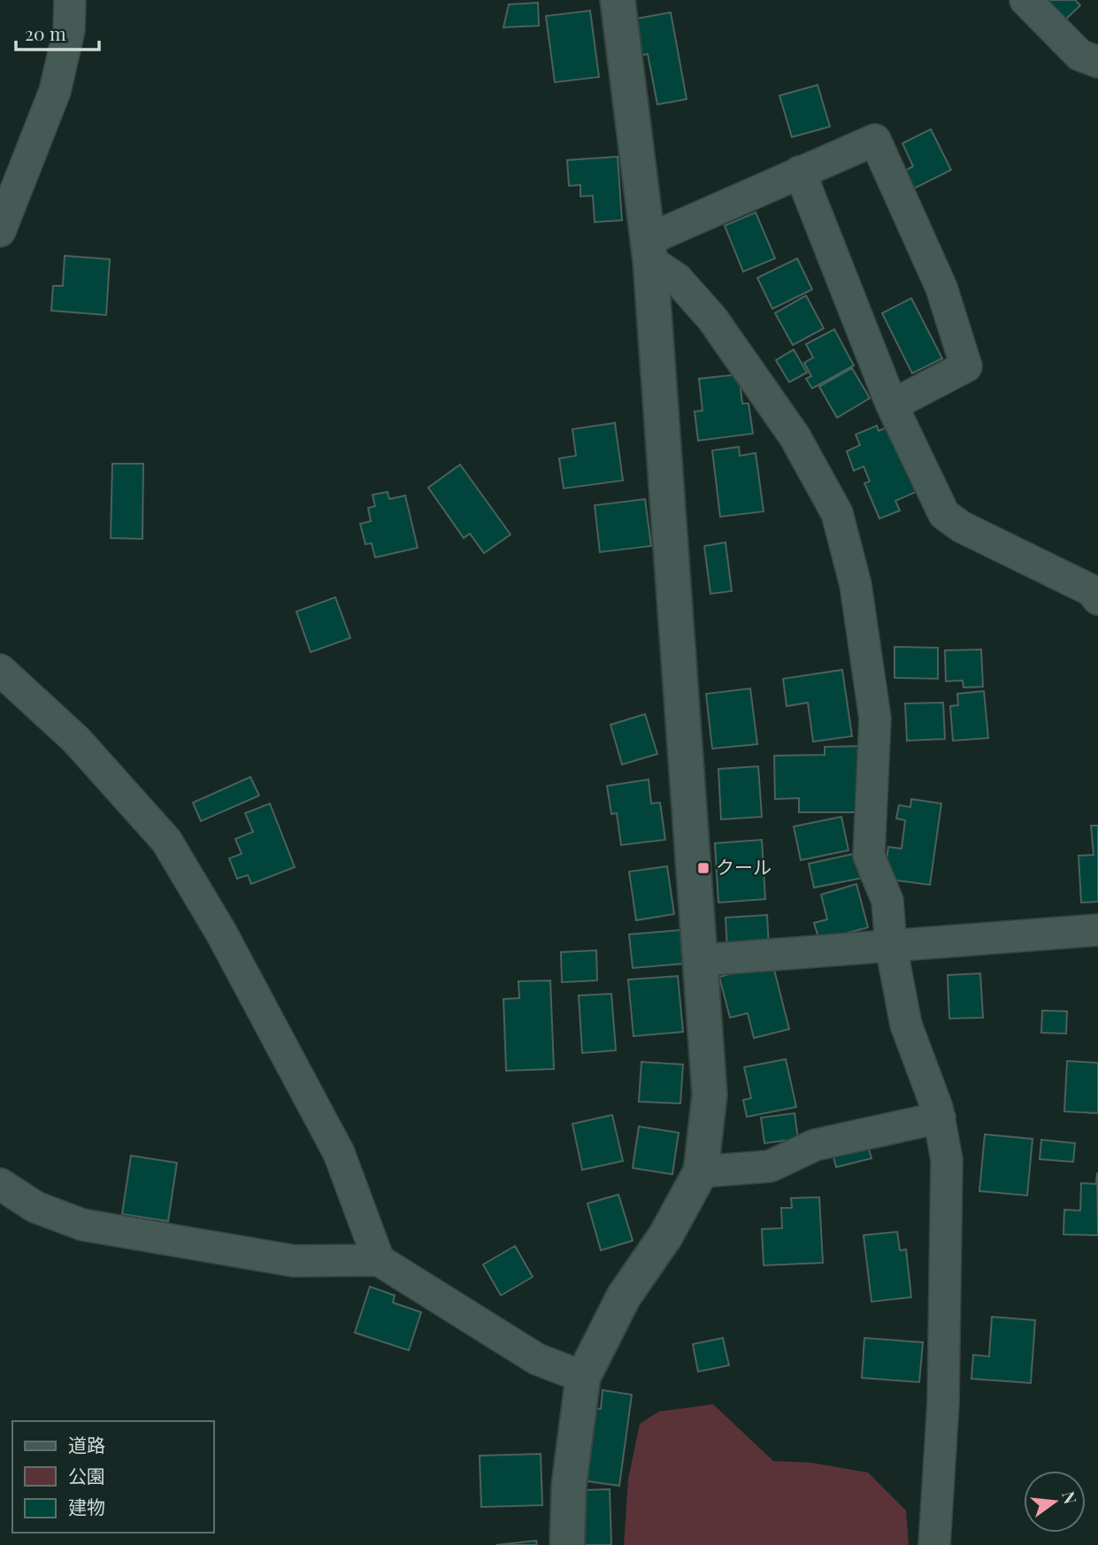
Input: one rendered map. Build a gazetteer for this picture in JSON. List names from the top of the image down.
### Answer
{
  "places": {
    "transit": ["クール"]
  },
  "legend": ["道路", "公園", "建物"],
  "scale_bar": "20 m",
  "north": "right"
}
